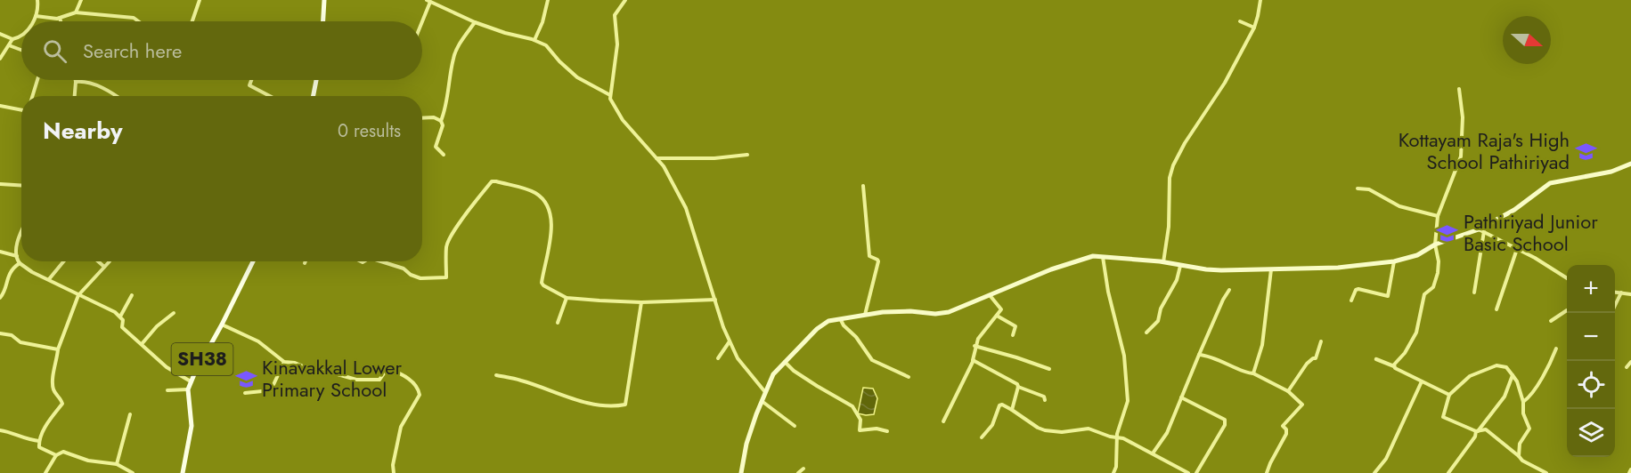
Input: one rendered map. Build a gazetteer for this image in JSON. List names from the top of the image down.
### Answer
{
  "streets": {
    "main road": ["SH38"]
  },
  "places": {
    "school or university": ["Kottayam Raja's High School Pathiriyad", "Pathiriyad Junior Basic School", "Kinavakkal Lower Primary School"]
  },
  "north": "right",
  "page": {
    "search": "Search here",
    "heading": ["Nearby", "0 results"],
    "map_buttons": ["+", "−"]
  }
}
